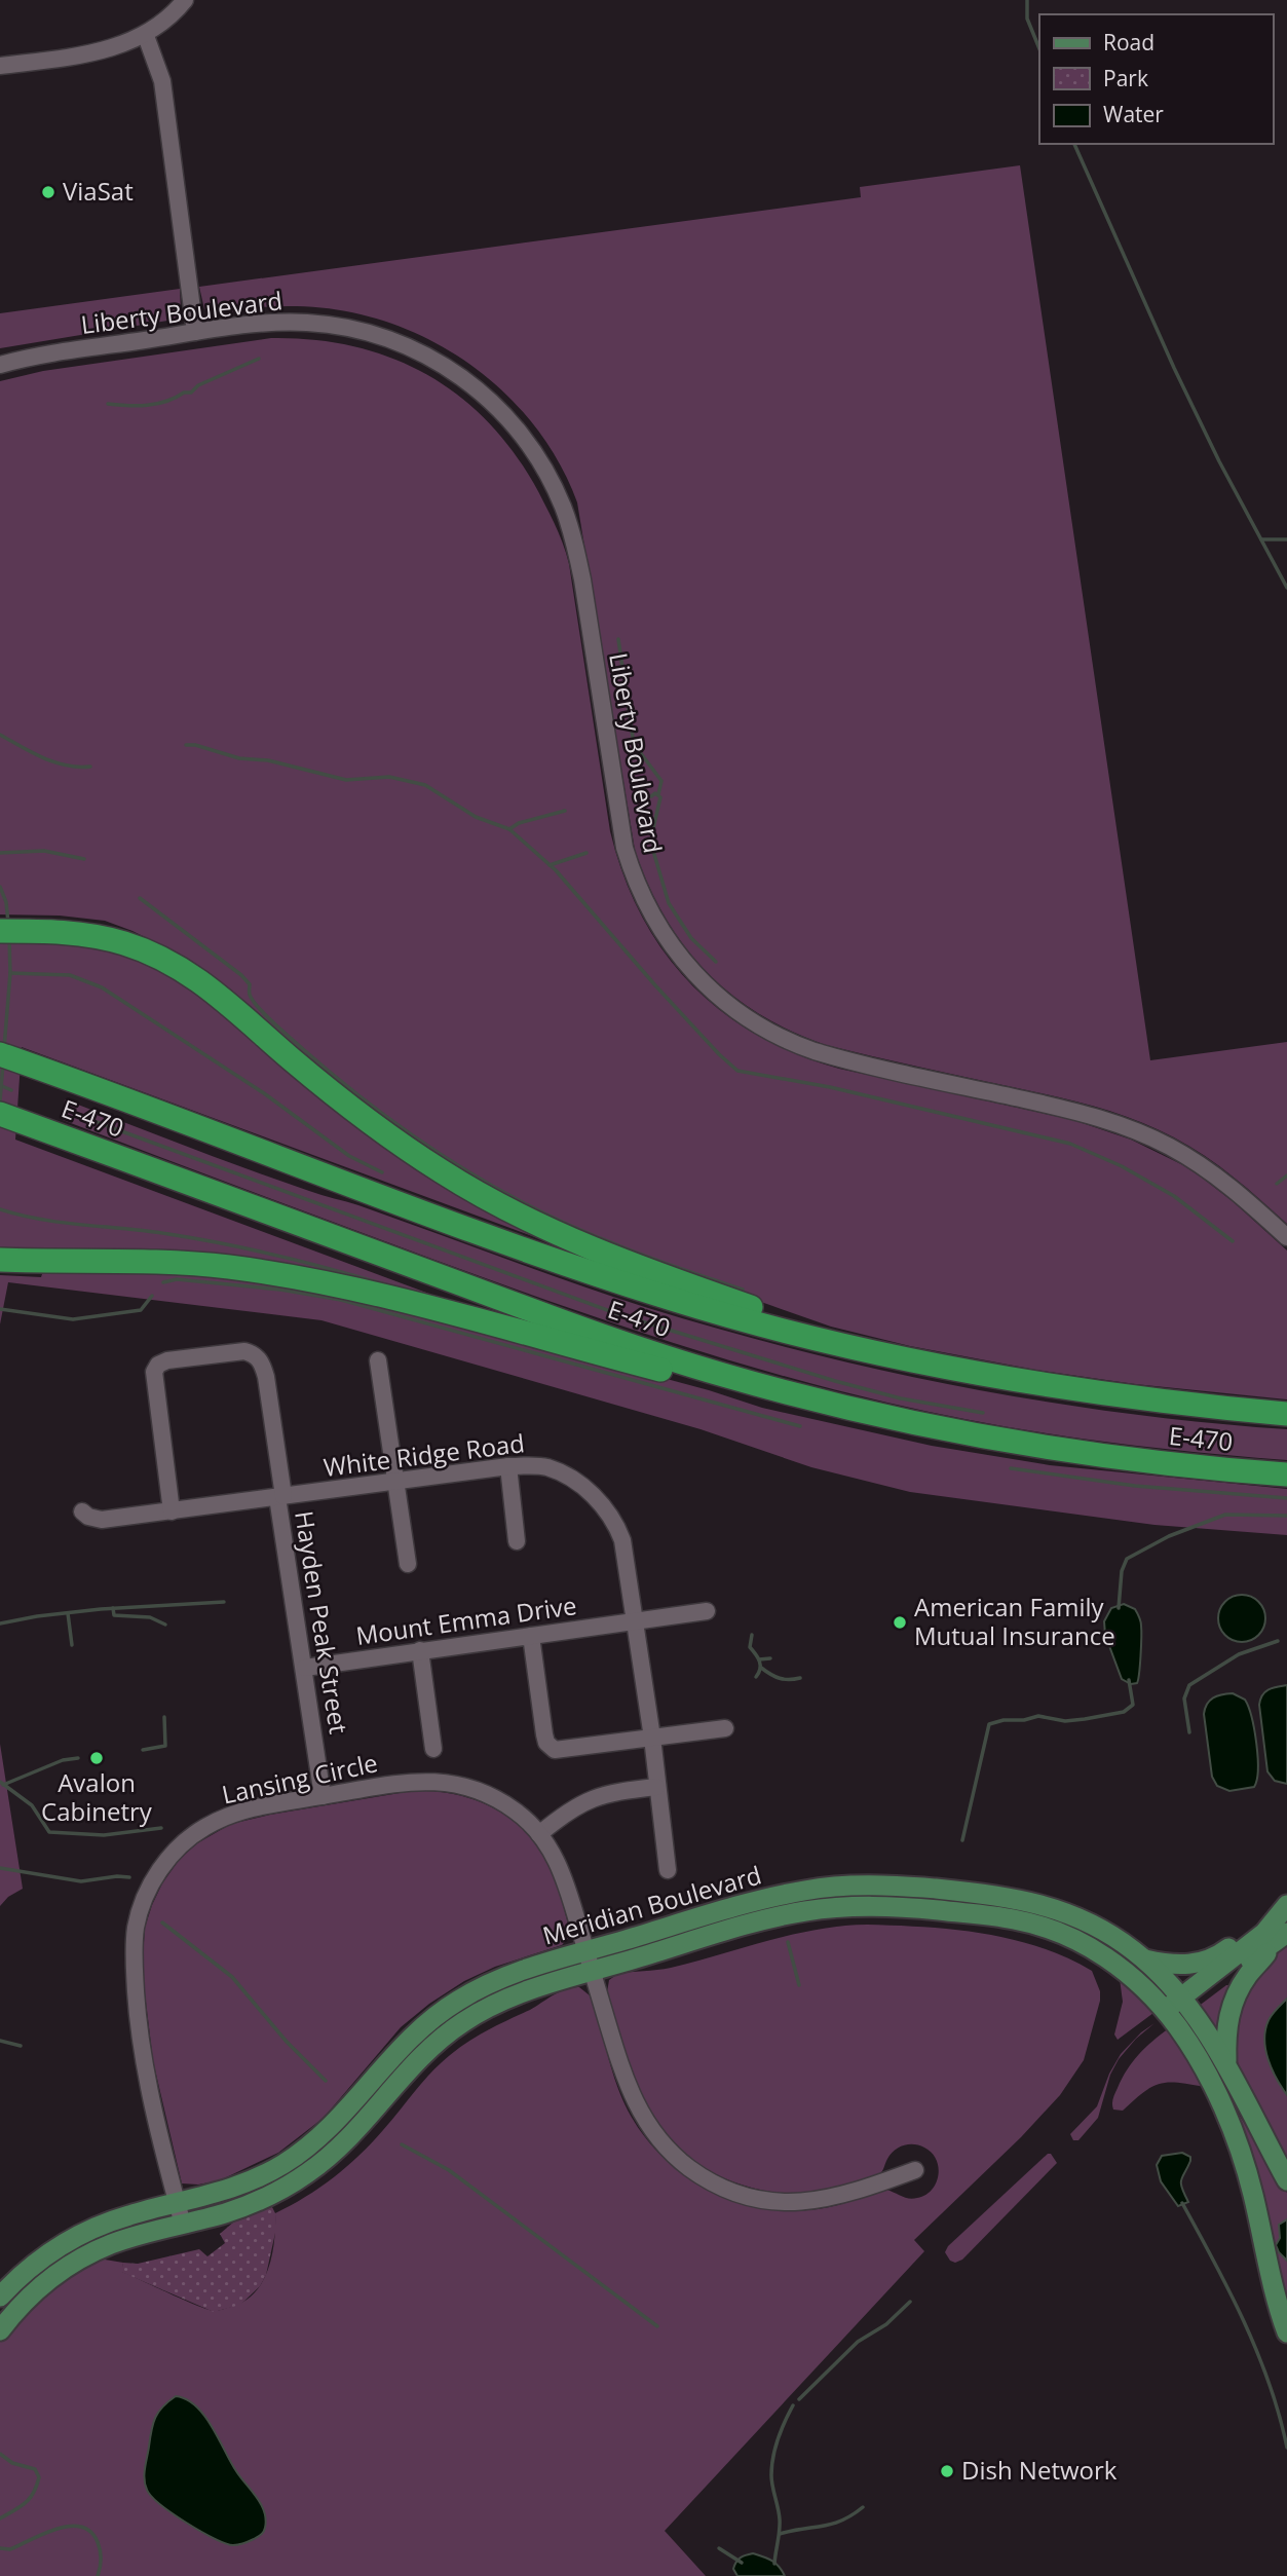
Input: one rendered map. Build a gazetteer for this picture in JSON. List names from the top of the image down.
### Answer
{
  "streets": {
    "highway": ["E-470"],
    "main road": ["Meridian Boulevard"],
    "street": [
      "Liberty Boulevard",
      "White Ridge Road",
      "Mount Emma Drive",
      "Hayden Peak Street",
      "Lansing Circle"
    ]
  },
  "crossings": [
    ["White Ridge Road", "Mount Emma Drive"],
    ["White Ridge Road", "Hayden Peak Street"],
    ["Mount Emma Drive", "Hayden Peak Street"],
    ["Hayden Peak Street", "Lansing Circle"],
    ["Lansing Circle", "Meridian Boulevard"]
  ],
  "places": [
    "ViaSat",
    "American Family Mutual Insurance",
    "Avalon Cabinetry",
    "Dish Network"
  ],
  "legend": ["Road", "Park", "Water"]
}
